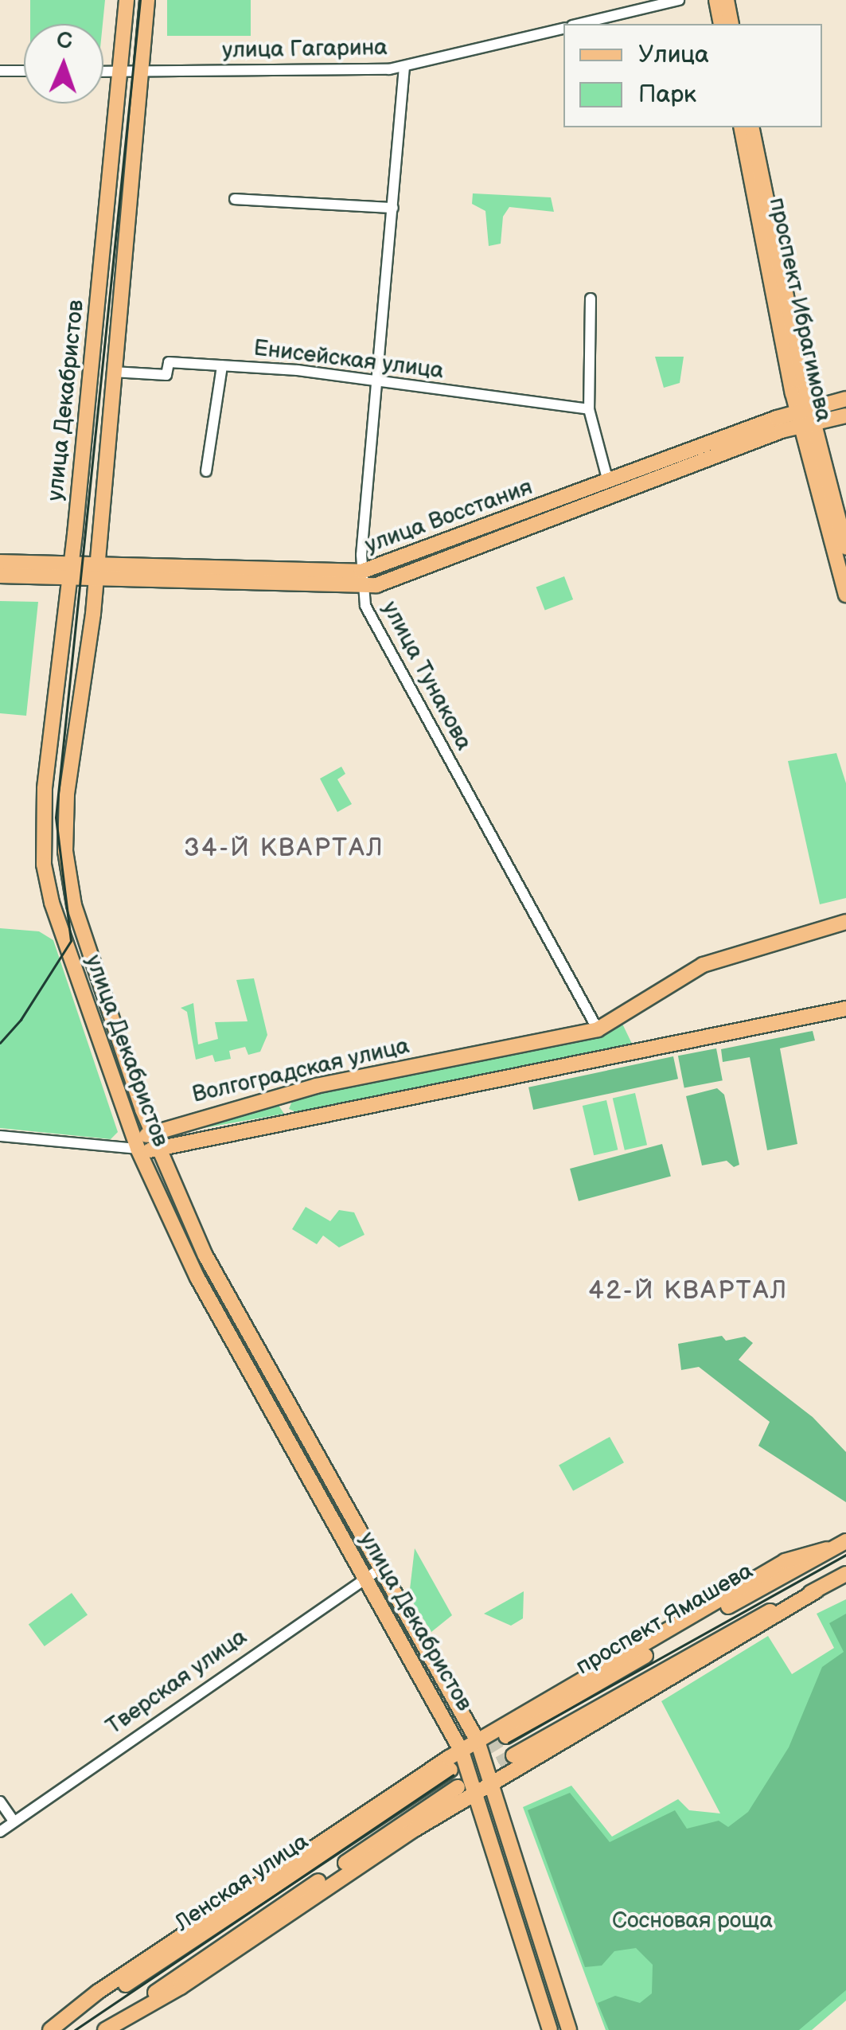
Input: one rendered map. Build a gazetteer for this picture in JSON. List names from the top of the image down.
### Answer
{
  "streets": {
    "main road": [
      "проспект Ибрагимова",
      "улица Декабристов",
      "улица Восстания",
      "Волгоградская улица",
      "проспект Ямашева",
      "Ленская улица"
    ],
    "street": [
      "улица Гагарина",
      "Енисейская улица",
      "улица Тунакова",
      "Тверская улица"
    ]
  },
  "crossings": [
    ["улица Гагарина", "улица Декабристов"],
    ["улица Гагарина", "улица Тунакова"],
    ["проспект Ибрагимова", "улица Восстания"],
    ["Енисейская улица", "улица Декабристов"],
    ["Енисейская улица", "улица Тунакова"],
    ["улица Декабристов", "улица Восстания"],
    ["улица Декабристов", "Волгоградская улица"],
    ["улица Декабристов", "Тверская улица"],
    ["улица Восстания", "улица Тунакова"],
    ["улица Тунакова", "Волгоградская улица"]
  ],
  "districts": ["34-Й КВАРТАЛ", "42-Й КВАРТАЛ"],
  "parks": ["Сосновая роща"],
  "legend": ["Улица", "Парк"],
  "north": "top"
}
